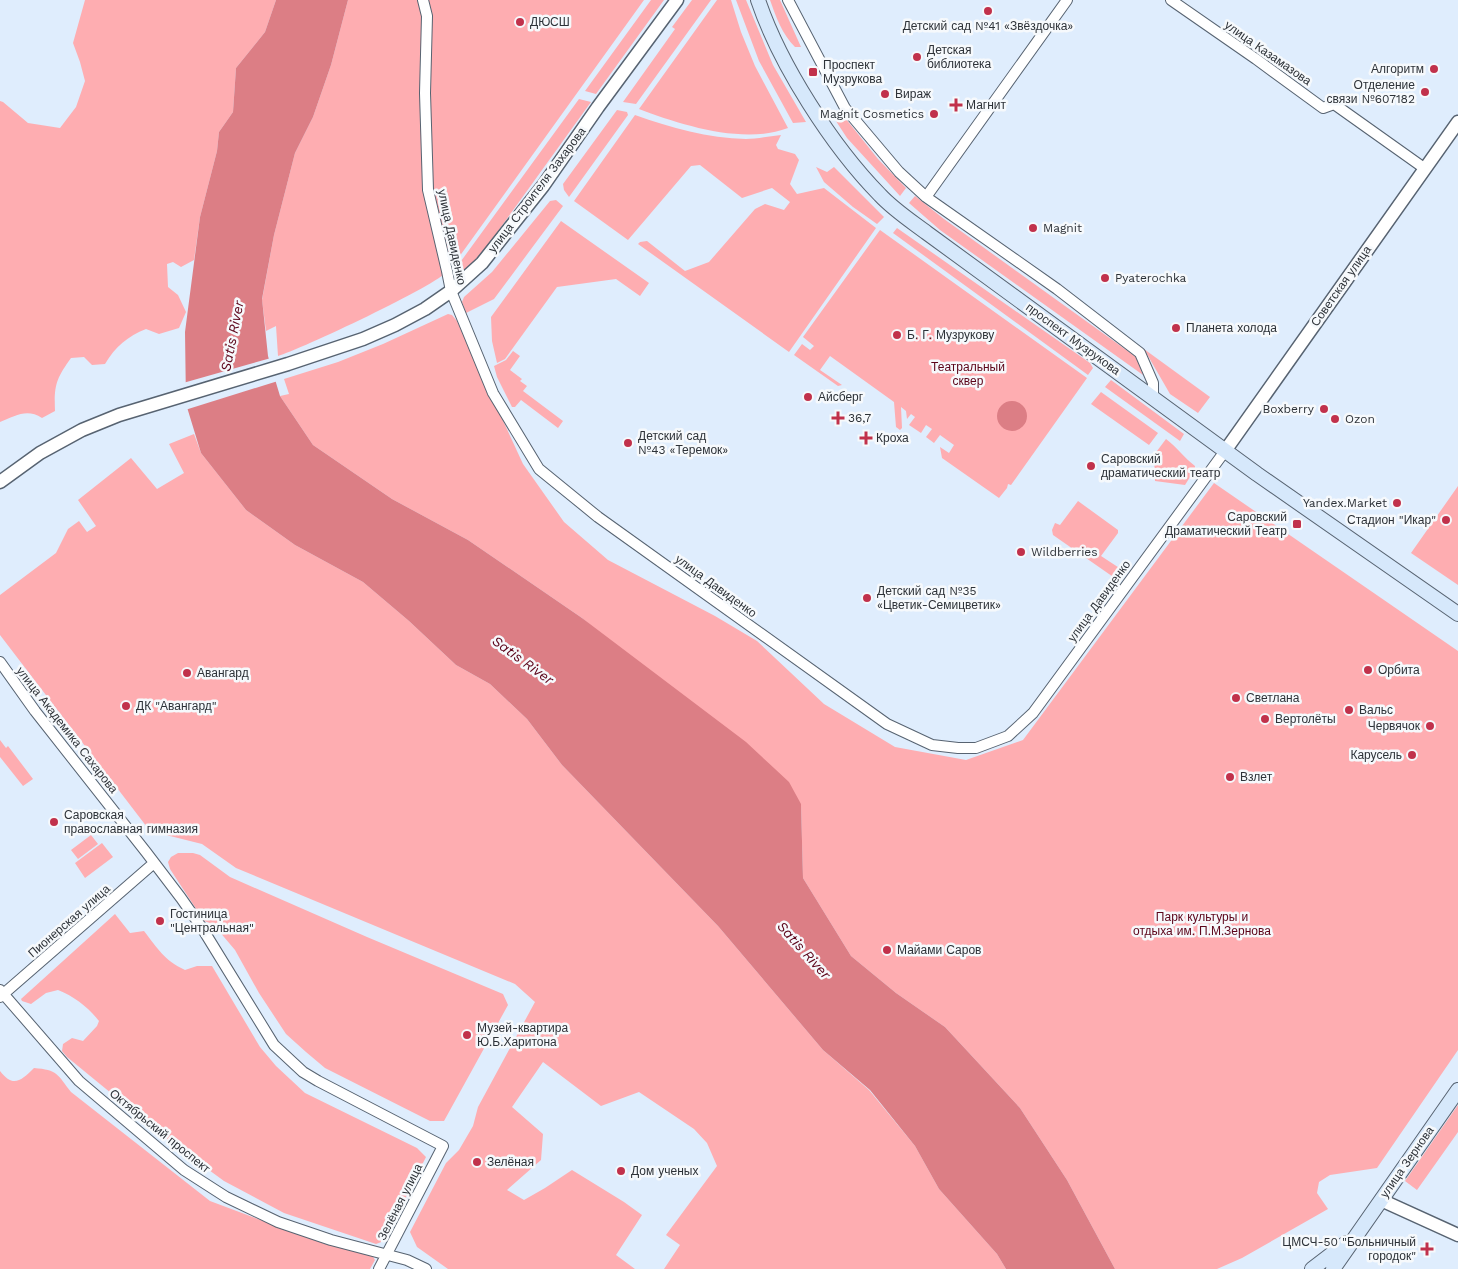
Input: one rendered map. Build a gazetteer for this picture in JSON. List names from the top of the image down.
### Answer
{
  "streets": {
    "main road": ["проспект Музрукова", "улица Зернова"],
    "street": [
      "улица Казамазова",
      "улица Строителя Захарова",
      "улица Давиденко",
      "Советская улица",
      "улица Академика Сахарова",
      "Пионерская улица",
      "Октябрьский проспект",
      "Зелёная улица"
    ]
  },
  "crossings": [
    ["улица Казамазова", "Советская улица"],
    ["улица Строителя Захарова", "улица Давиденко"],
    ["улица Давиденко", "Советская улица"],
    ["улица Давиденко", "проспект Музрукова"],
    ["Советская улица", "проспект Музрукова"],
    ["улица Академика Сахарова", "Пионерская улица"],
    ["улица Академика Сахарова", "Зелёная улица"],
    ["Пионерская улица", "Октябрьский проспект"],
    ["Октябрьский проспект", "Зелёная улица"]
  ],
  "water": ["Satis River"],
  "parks": ["Театральный сквер", "Парк культуры и отдыха им. П.М.Зернова"],
  "places": {
    "other": [
      "Детский сад №41 «Звёздочка»",
      "ДЮСШ",
      "Детская библиотека",
      "Алгоритм",
      "Отделение связи №607182",
      "Вираж",
      "Magnit Cosmetics",
      "Magnit",
      "Pyaterochka",
      "Планета холода",
      "Б. Г. Музрукову",
      "Айсберг",
      "Boxberry",
      "Ozon",
      "Детский сад №43 «Теремок»",
      "Саровский драматический театр",
      "Yandex.Market",
      "Стадион \"Икар\"",
      "Wildberries",
      "Детский сад №35 «Цветик-Семицветик»",
      "Орбита",
      "Авангард",
      "Светлана",
      "ДК \"Авангард\"",
      "Вальс",
      "Вертолёты",
      "Червячок",
      "Карусель",
      "Взлет",
      "Саровская православная гимназия",
      "Гостиница \"Центральная\"",
      "Майами Саров",
      "Музей-квартира Ю.Б.Харитона",
      "Зелёная",
      "Дом ученых"
    ],
    "transit": ["Проспект Музрукова", "Саровский Драматический Театр"],
    "health": [
      "Магнит",
      "36,7",
      "Кроха",
      "ЦМСЧ-50 \"Больничный городок\""
    ]
  }
}
